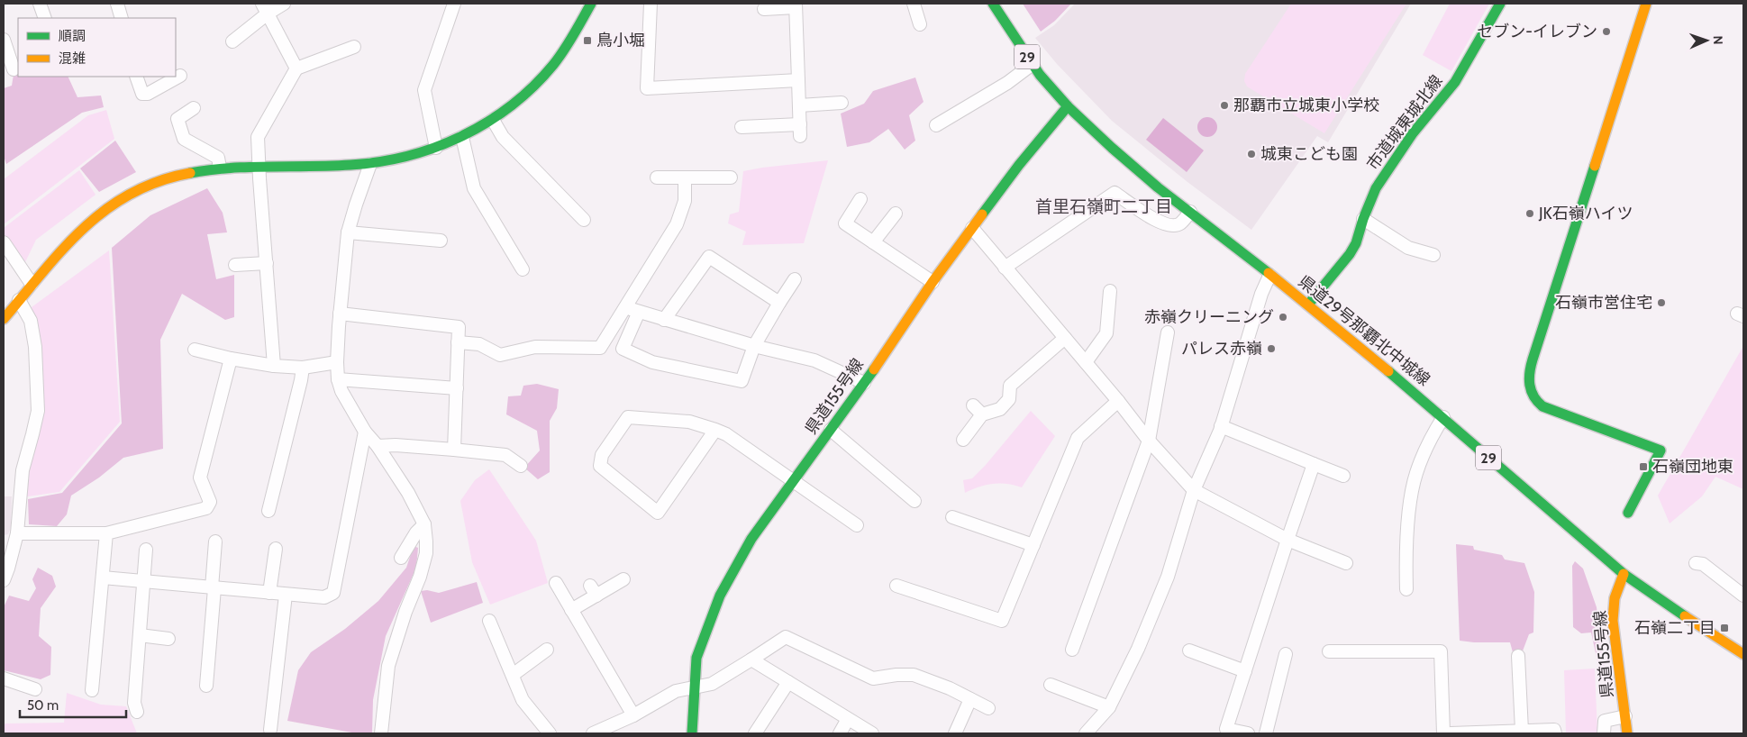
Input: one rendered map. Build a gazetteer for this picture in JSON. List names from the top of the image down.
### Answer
{
  "streets": {
    "main road": [
      "29",
      "市道城東城北線",
      "県道29号那覇北中城線",
      "県道155号線"
    ]
  },
  "crossings": [
    ["市道城東城北線", "県道29号那覇北中城線"],
    ["県道29号那覇北中城線", "県道155号線"]
  ],
  "districts": ["首里石嶺町二丁目"],
  "places": {
    "other": [
      "セブン-イレブン",
      "那覇市立城東小学校",
      "城東こども園",
      "JK石嶺ハイツ",
      "石嶺市営住宅",
      "赤嶺クリーニング",
      "パレス赤嶺"
    ],
    "transit": ["鳥小堀", "石嶺団地東", "石嶺二丁目"]
  },
  "legend": ["順調", "混雑"],
  "scale_bar": "50 m",
  "north": "right"
}
